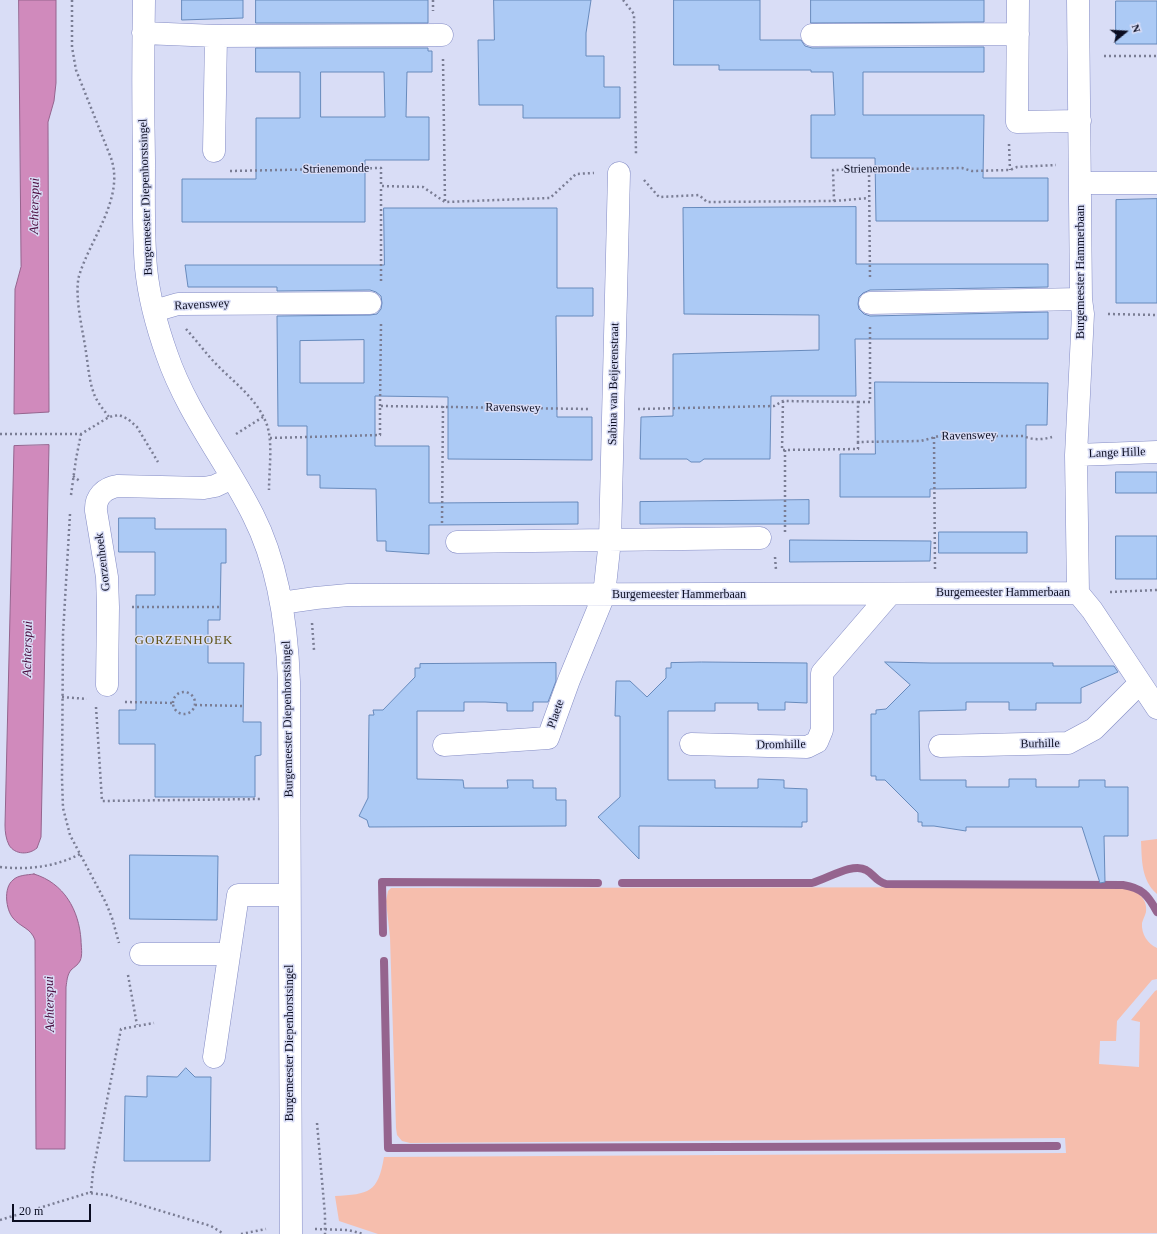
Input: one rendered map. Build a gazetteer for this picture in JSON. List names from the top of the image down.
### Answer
{
  "streets": {
    "street": [
      "Burgemeester Diepenhorstsingel",
      "Burgemeester Hammerbaan",
      "Ravenswey",
      "Sabina van Beijerenstraat",
      "Lange Hille",
      "Gorzenhoek",
      "Plaete",
      "Burhille",
      "Dromhille"
    ],
    "path": ["Strienemonde"]
  },
  "crossings": [
    ["Strienemonde", "Burgemeester Hammerbaan"],
    ["Burgemeester Diepenhorstsingel", "Burgemeester Hammerbaan"],
    ["Burgemeester Diepenhorstsingel", "Ravenswey"],
    ["Burgemeester Diepenhorstsingel", "Gorzenhoek"],
    ["Burgemeester Hammerbaan", "Ravenswey"],
    ["Burgemeester Hammerbaan", "Sabina van Beijerenstraat"],
    ["Burgemeester Hammerbaan", "Lange Hille"],
    ["Burgemeester Hammerbaan", "Plaete"],
    ["Burgemeester Hammerbaan", "Burhille"],
    ["Burgemeester Hammerbaan", "Dromhille"],
    ["Ravenswey", "Sabina van Beijerenstraat"],
    ["Sabina van Beijerenstraat", "Plaete"]
  ],
  "districts": ["GORZENHOEK"],
  "water": ["Achterspui"],
  "scale_bar": "20 m",
  "north": "right"
}
